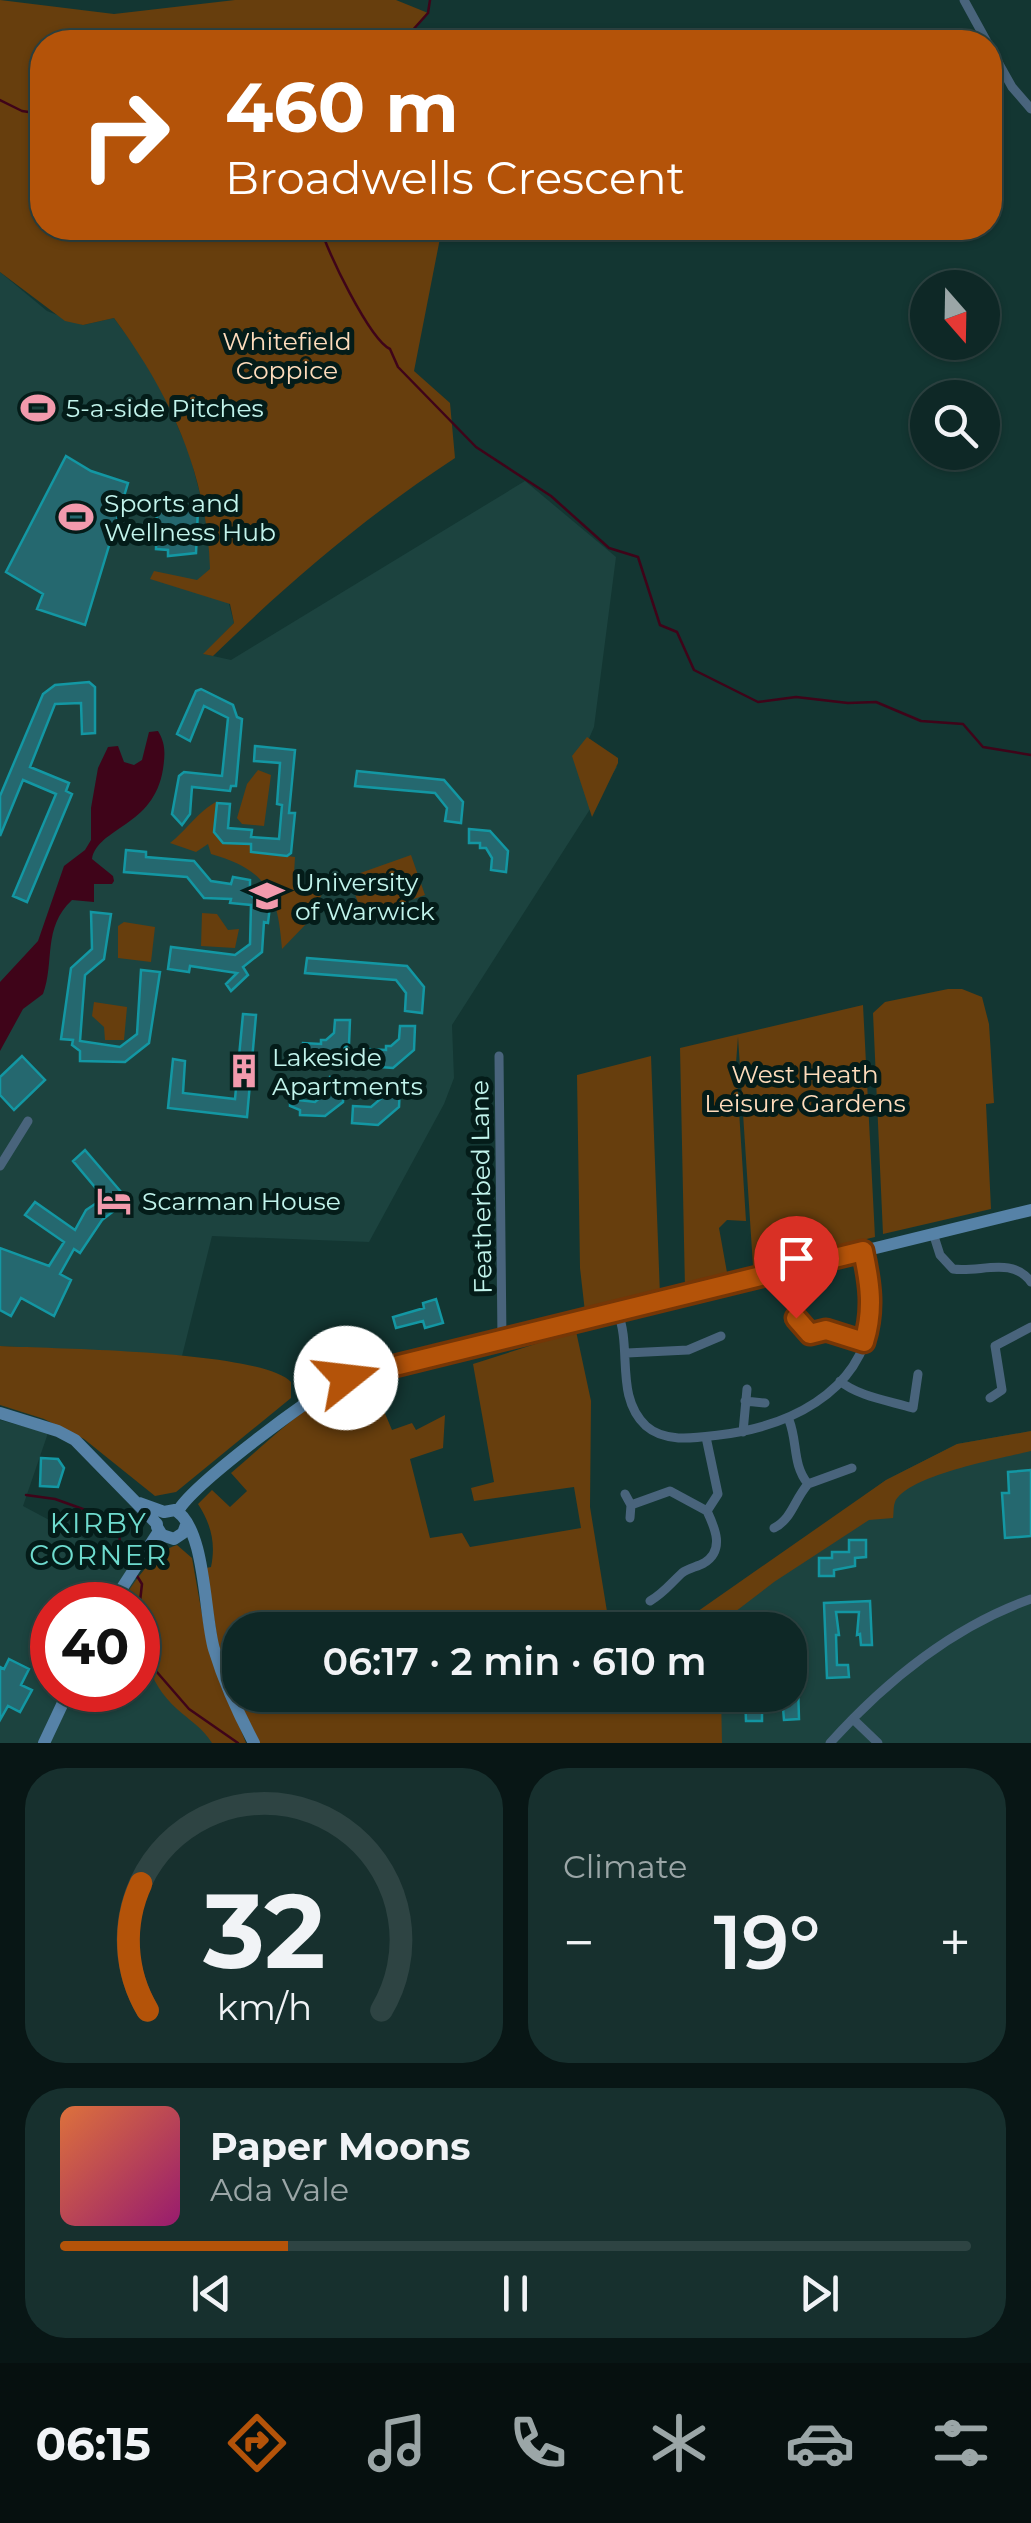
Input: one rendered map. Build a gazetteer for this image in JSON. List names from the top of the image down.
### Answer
{
  "streets": {
    "street": ["Featherbed Lane"]
  },
  "districts": ["KIRBY CORNER"],
  "parks": ["Whitefield Coppice", "West Heath Leisure Gardens"],
  "places": {
    "sports": ["5-a-side Pitches", "Sports and Wellness Hub"],
    "school or university": ["University of Warwick"],
    "building": ["Lakeside Apartments"],
    "hotel": ["Scarman House"]
  },
  "north": "bottom",
  "page": {
    "turn": ["460 m", "Broadwells Crescent"],
    "limit": "40",
    "trip": "06:17 · 2 min · 610 m",
    "tile": "Climate",
    "heat": ["−", "19°", "+"],
    "song": ["Paper Moons", "Ada Vale"],
    "tabs": "06:15",
    "gauge": ["32", "km/h"]
  }
}
